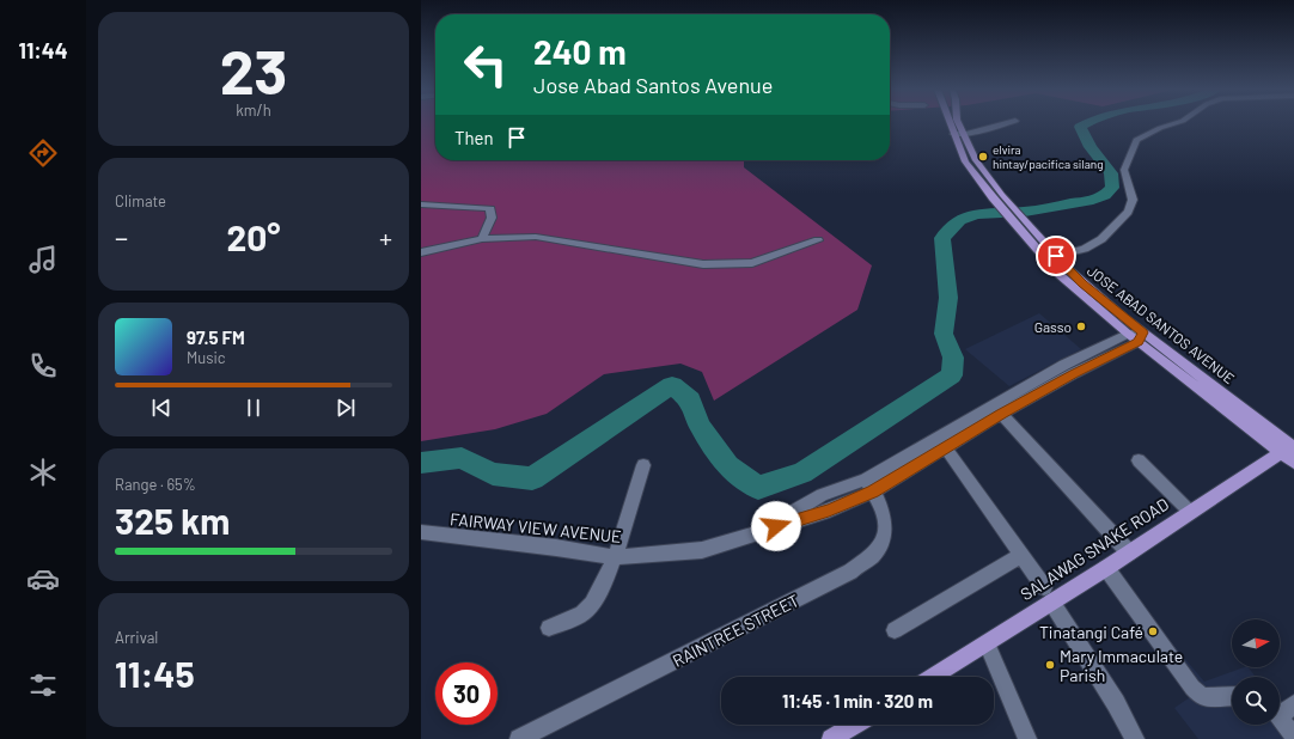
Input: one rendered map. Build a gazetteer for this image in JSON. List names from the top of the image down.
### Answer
{
  "streets": {
    "main road": ["JOSE ABAD SANTOS AVENUE", "SALAWAG SNAKE ROAD"],
    "street": ["FAIRWAY VIEW AVENUE", "RAINTREE STREET"]
  },
  "crossings": [
    ["JOSE ABAD SANTOS AVENUE", "FAIRWAY VIEW AVENUE"],
    ["JOSE ABAD SANTOS AVENUE", "SALAWAG SNAKE ROAD"],
    ["FAIRWAY VIEW AVENUE", "RAINTREE STREET"]
  ],
  "places": [
    "elvira hintay/pacifica silang",
    "Gasso",
    "Tinatangi Café",
    "Mary Immaculate Parish"
  ],
  "north": "right",
  "page": {
    "tabs": "11:44",
    "tile": [
      ["23", "km/h"],
      "Climate",
      ["Range · 65%", "325 km"],
      ["Arrival", "11:45"]
    ],
    "turn": ["240 m", "Jose Abad Santos Avenue"],
    "then": "Then",
    "heat": ["−", "20°", "+"],
    "song": ["97.5 FM", "Music"],
    "limit": "30",
    "trip": "11:45 · 1 min · 320 m"
  }
}
